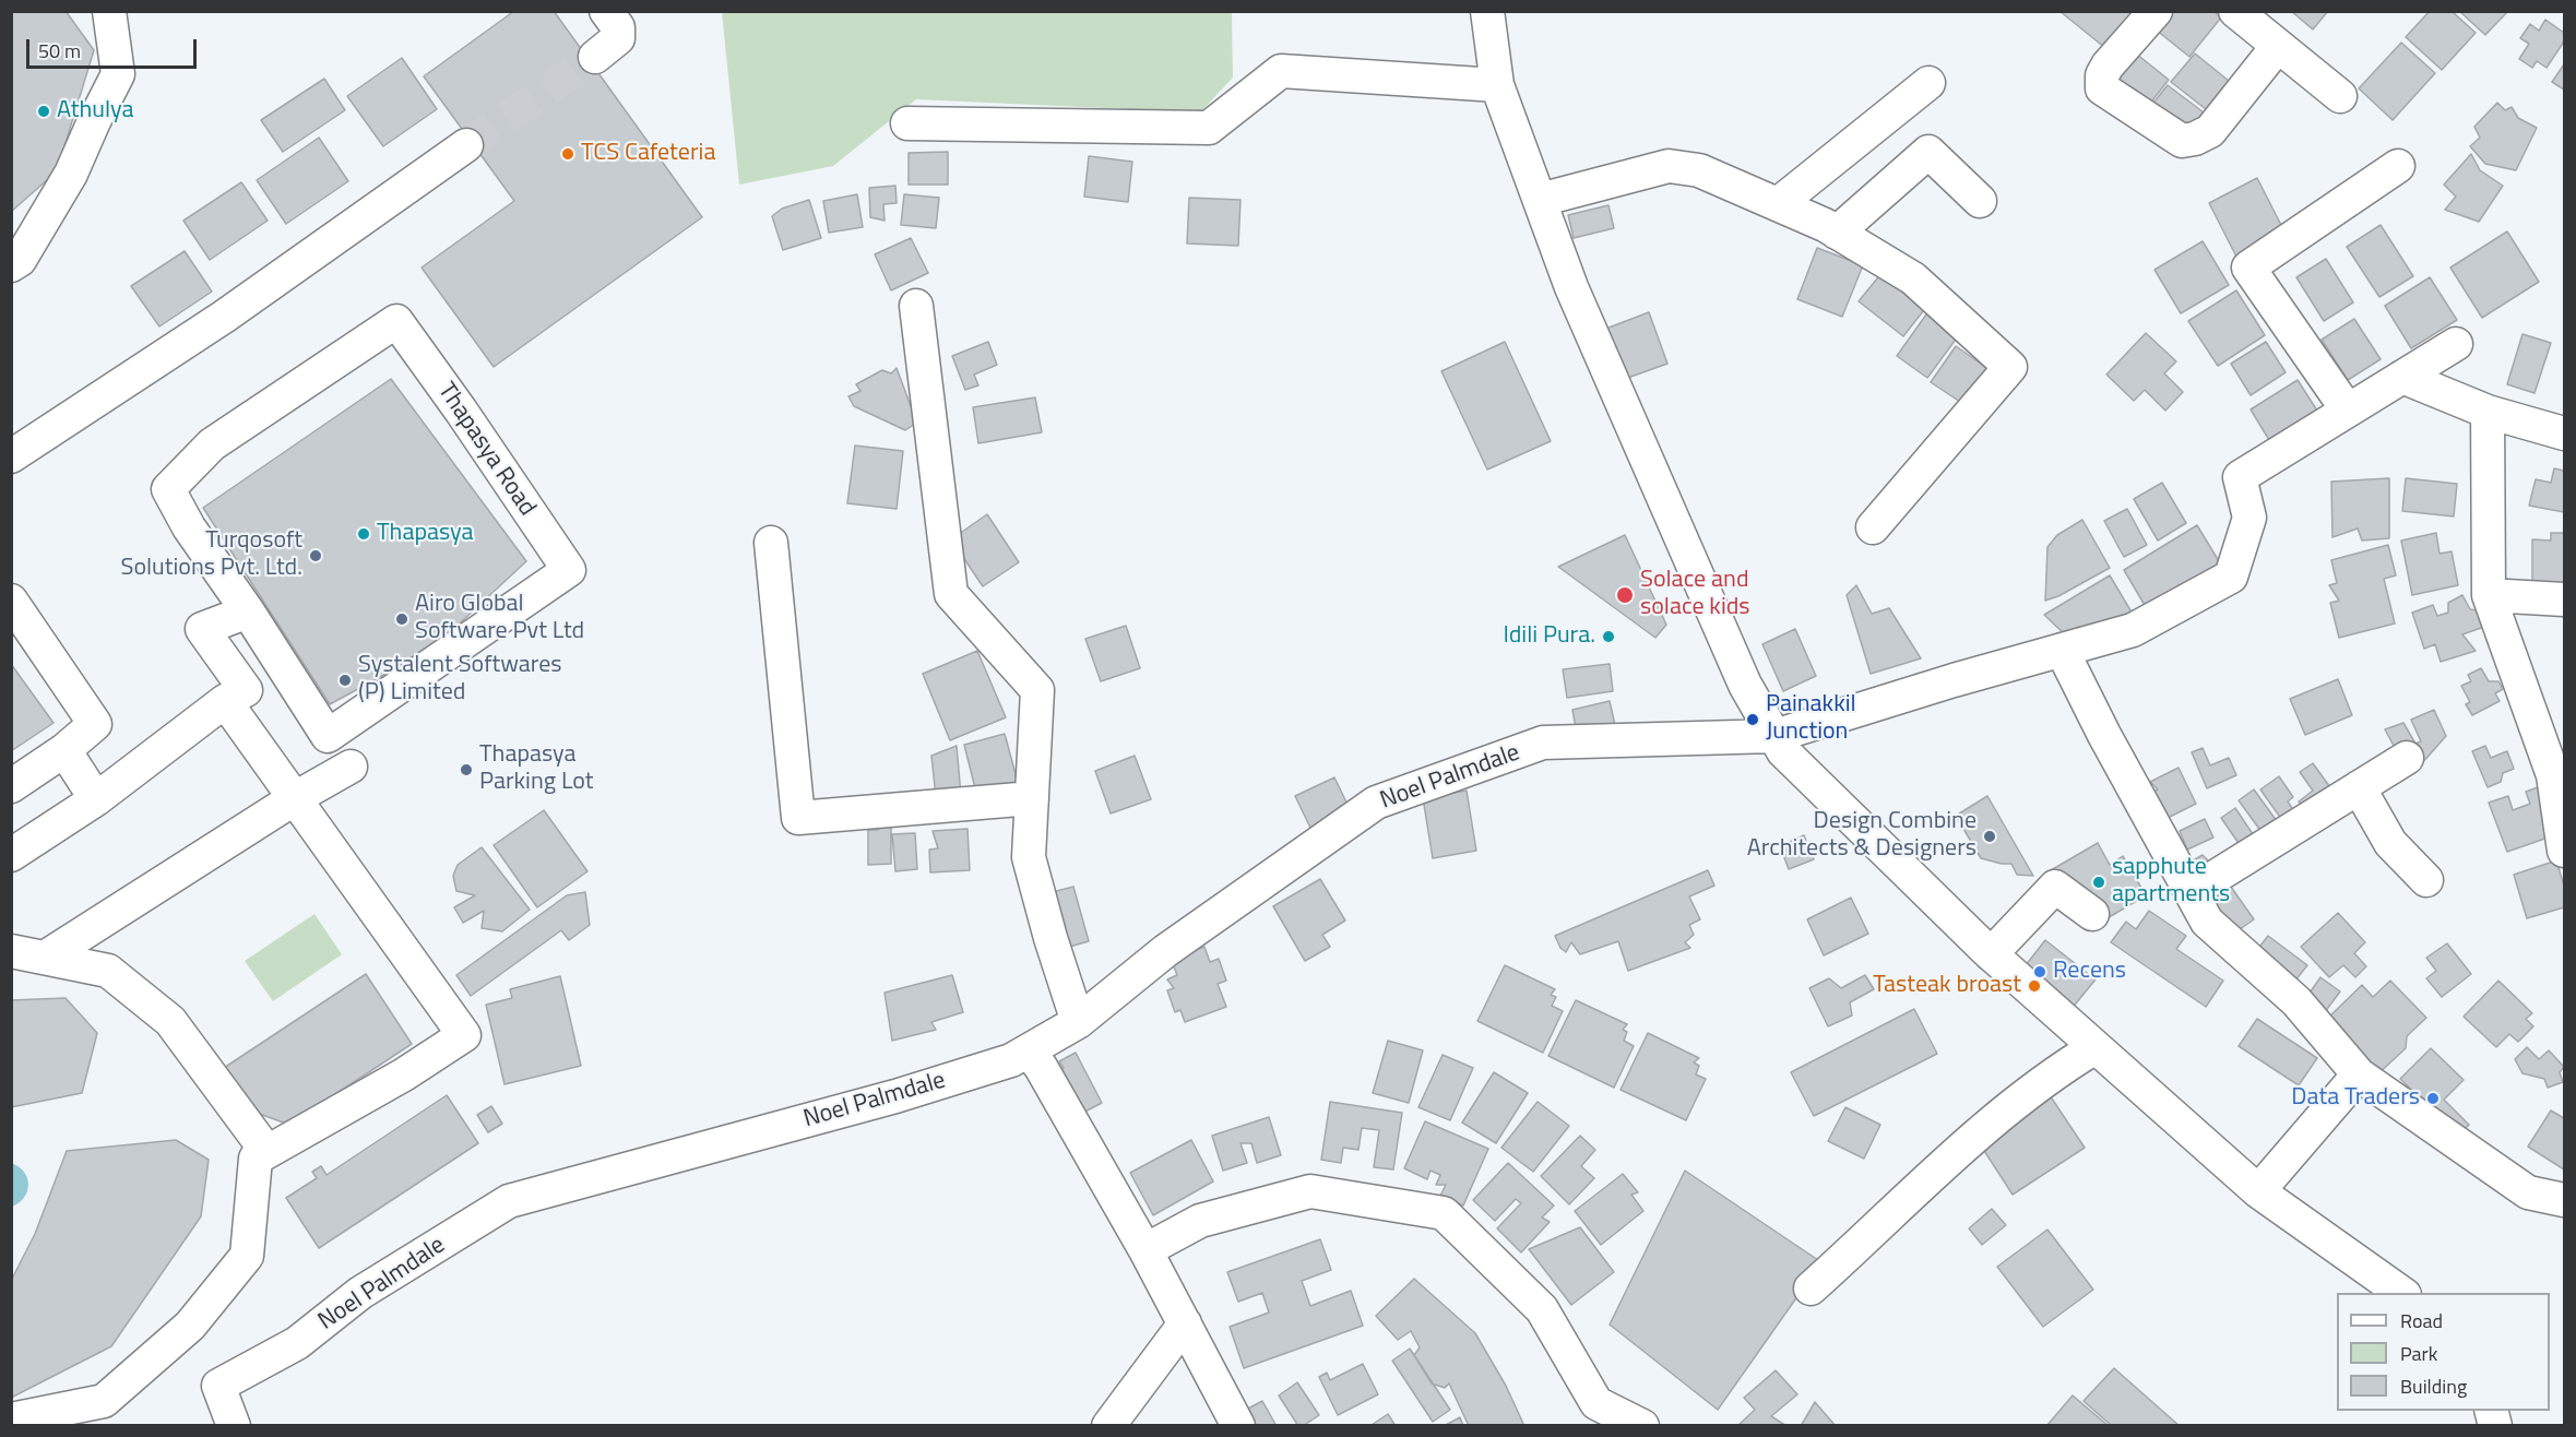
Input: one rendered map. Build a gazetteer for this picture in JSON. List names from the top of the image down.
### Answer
{
  "streets": {
    "street": ["Thapasya Road", "Noel Palmdale"]
  },
  "places": [
    "Athulya",
    "TCS Cafeteria",
    "Thapasya",
    "Turqosoft Solutions Pvt. Ltd.",
    "Solace and solace kids",
    "Airo Global Software Pvt Ltd",
    "Idili Pura.",
    "Systalent Softwares (P) Limited",
    "Painakkil Junction",
    "Thapasya Parking Lot",
    "Design Combine Architects & Designers",
    "sapphute apartments",
    "Recens",
    "Tasteak broast",
    "Data Traders"
  ],
  "legend": ["Road", "Park", "Building"],
  "scale_bar": "50 m"
}
